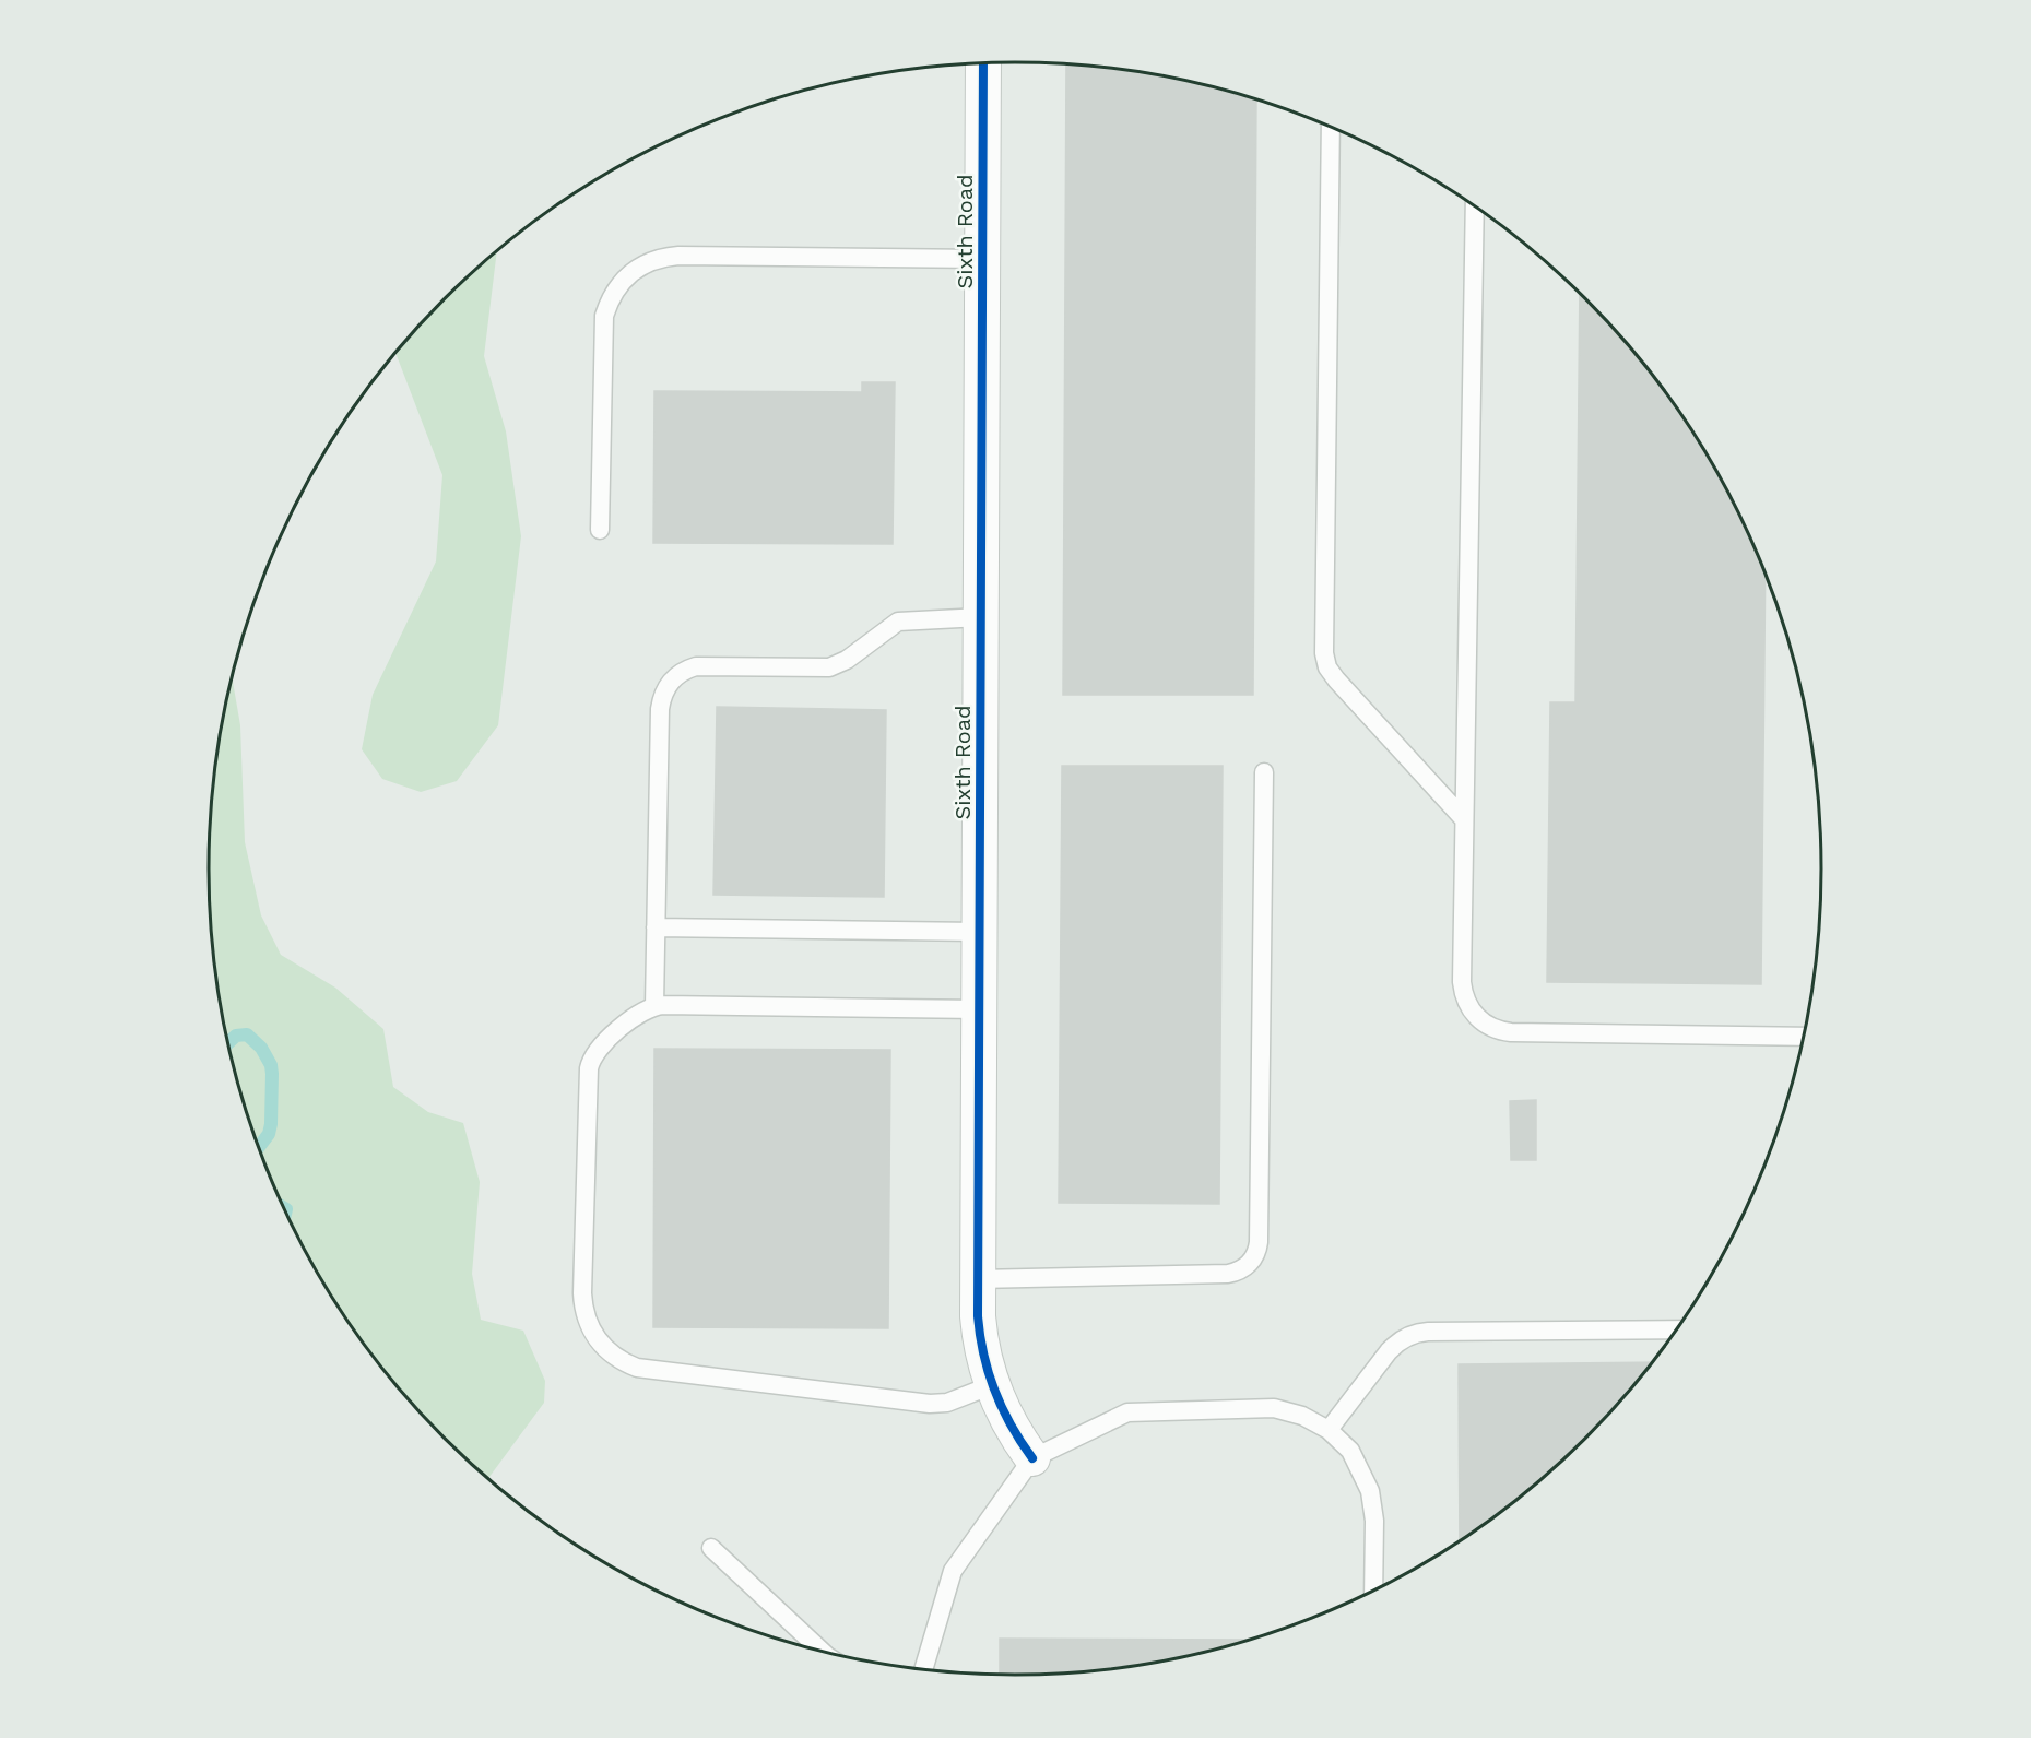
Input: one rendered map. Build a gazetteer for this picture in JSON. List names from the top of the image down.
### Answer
{
  "streets": {
    "street": ["Sixth Road"]
  }
}
